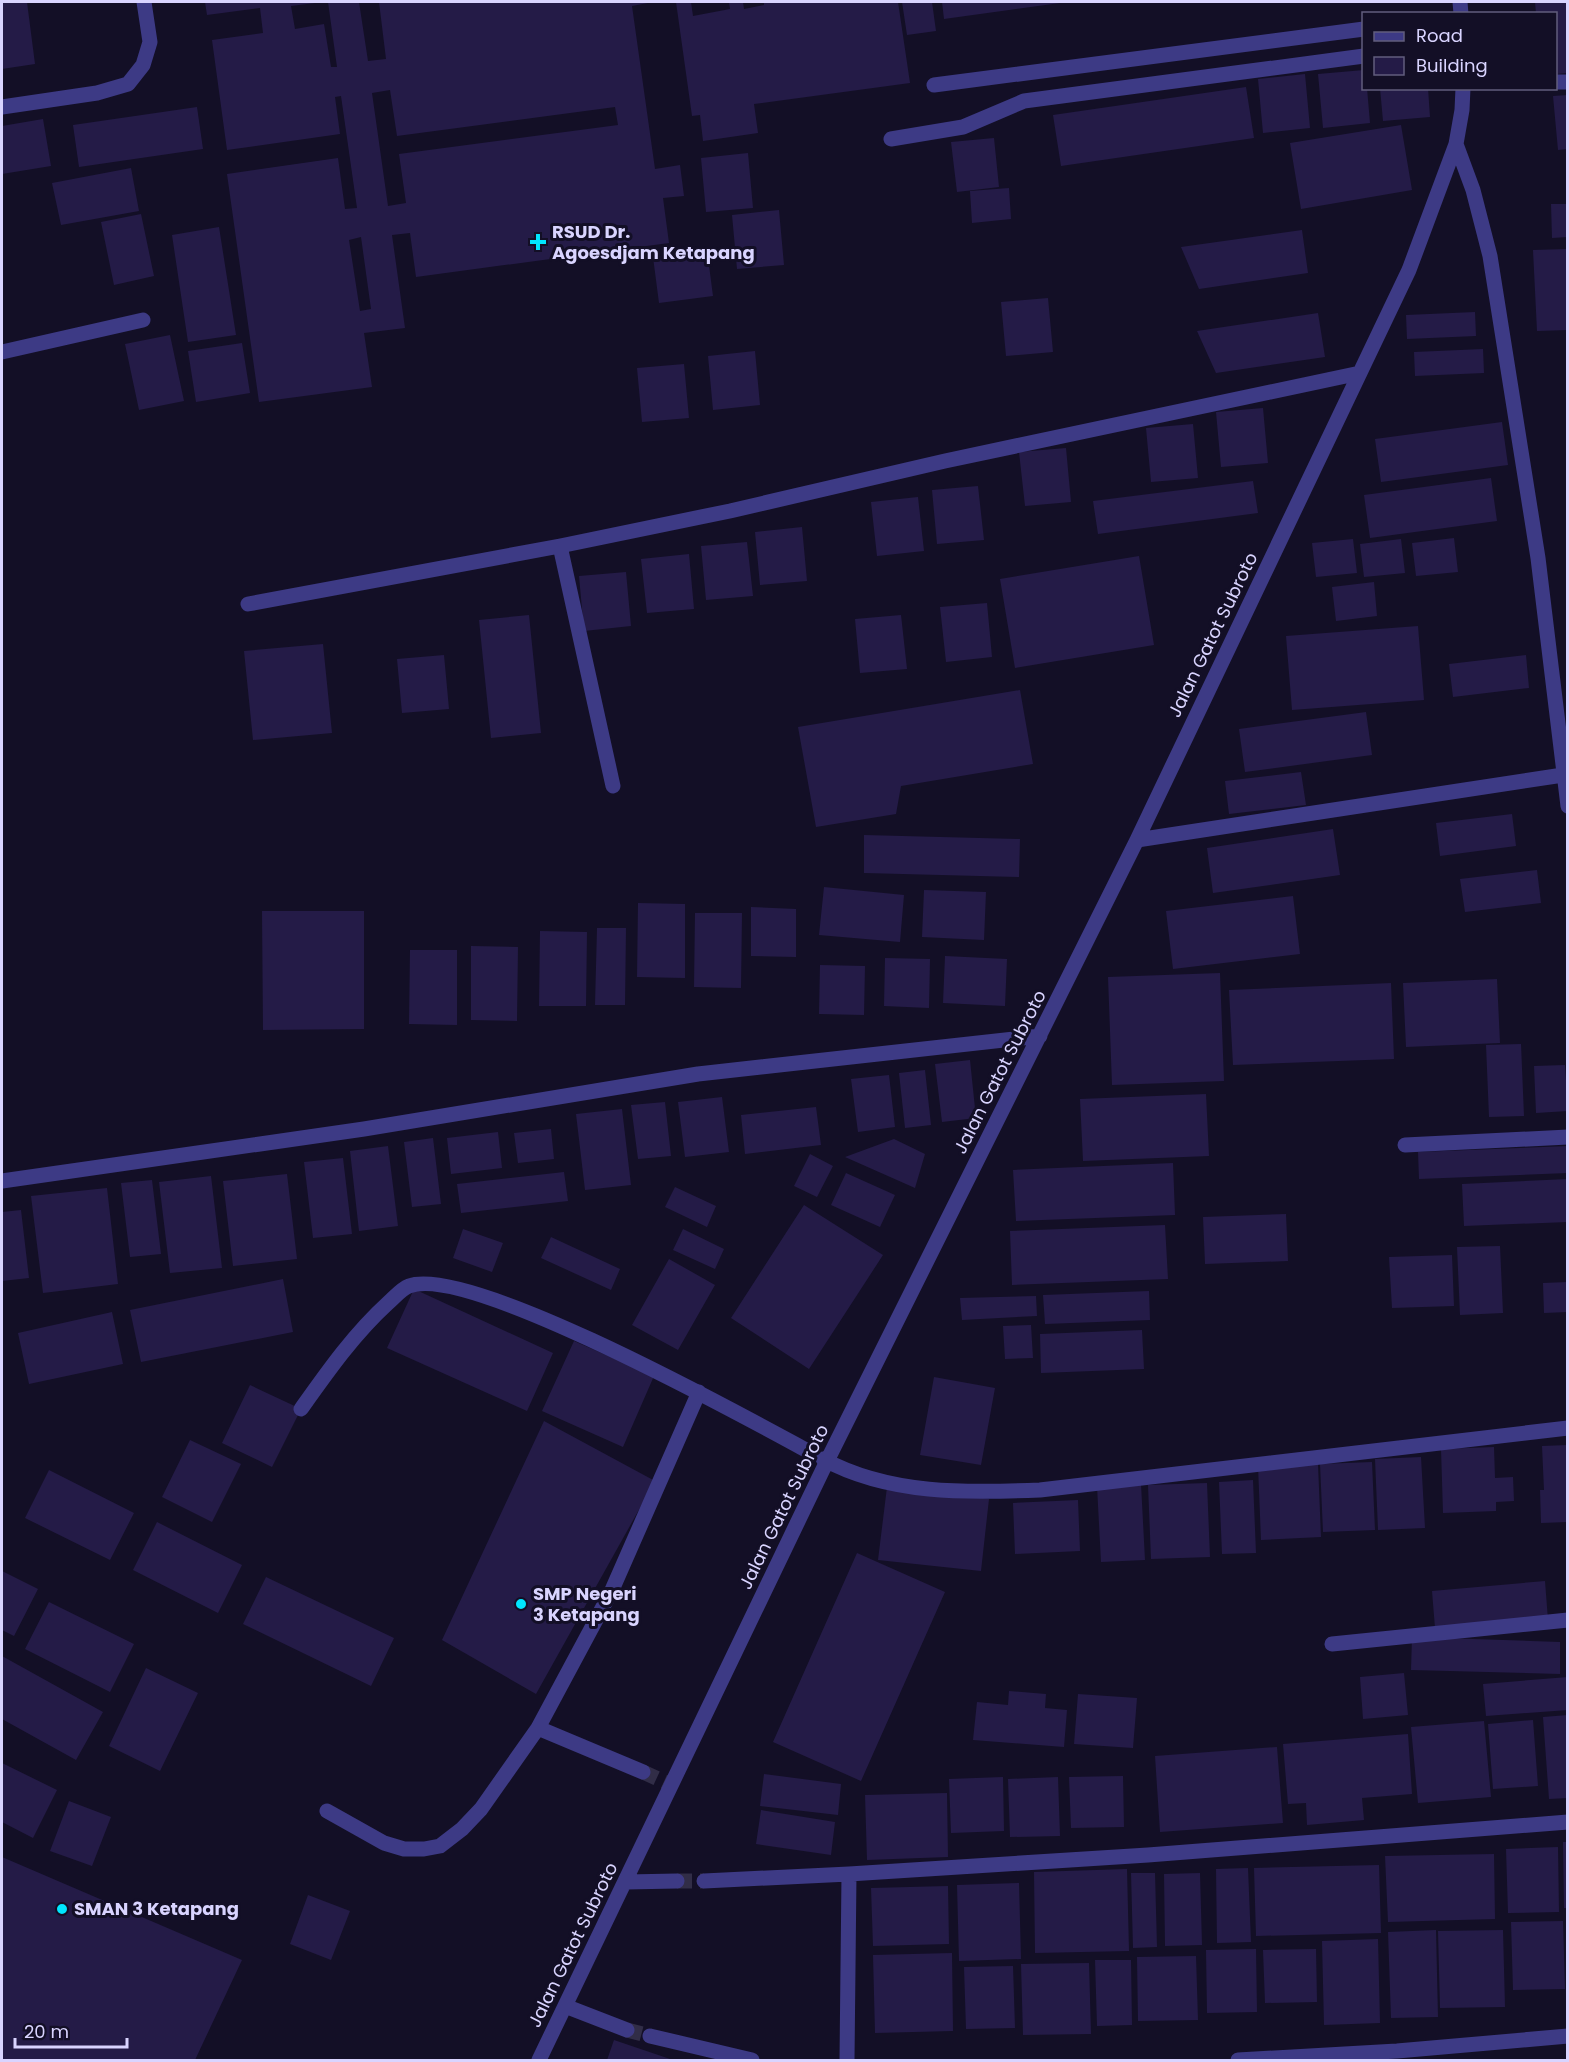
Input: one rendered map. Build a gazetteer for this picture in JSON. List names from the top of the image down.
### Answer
{
  "streets": {
    "street": ["Jalan Gatot Subroto"]
  },
  "places": {
    "health": ["RSUD Dr. Agoesdjam Ketapang"],
    "other": ["SMP Negeri 3 Ketapang", "SMAN 3 Ketapang"]
  },
  "legend": ["Road", "Building"],
  "scale_bar": "20 m"
}
